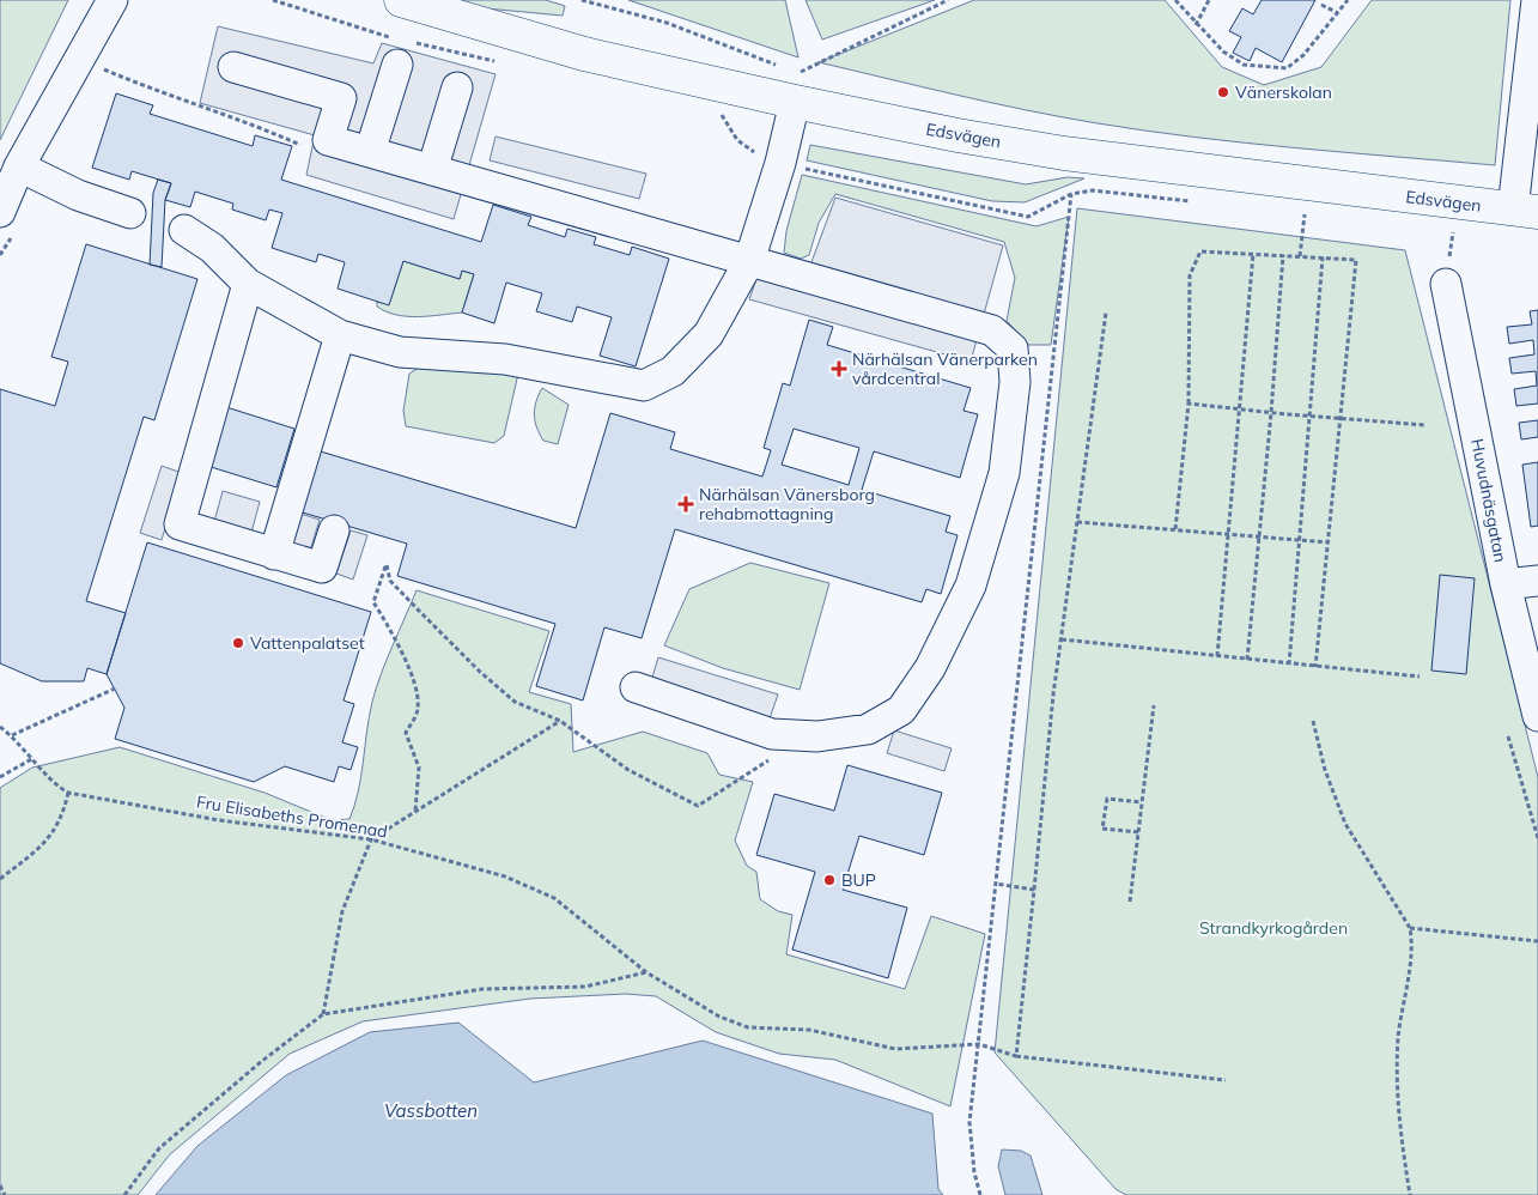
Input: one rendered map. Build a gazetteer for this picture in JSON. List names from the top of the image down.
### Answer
{
  "streets": {
    "main road": ["Edsvägen"],
    "street": ["Huvudnäsgatan"],
    "path": ["Fru Elisabeths Promenad"]
  },
  "water": ["Vassbotten"],
  "parks": ["Strandkyrkogården"],
  "places": {
    "other": ["Vänerskolan", "Vattenpalatset", "BUP"],
    "health": ["Närhälsan Vänerparken vårdcentral", "Närhälsan Vänersborg rehabmottagning"]
  }
}
